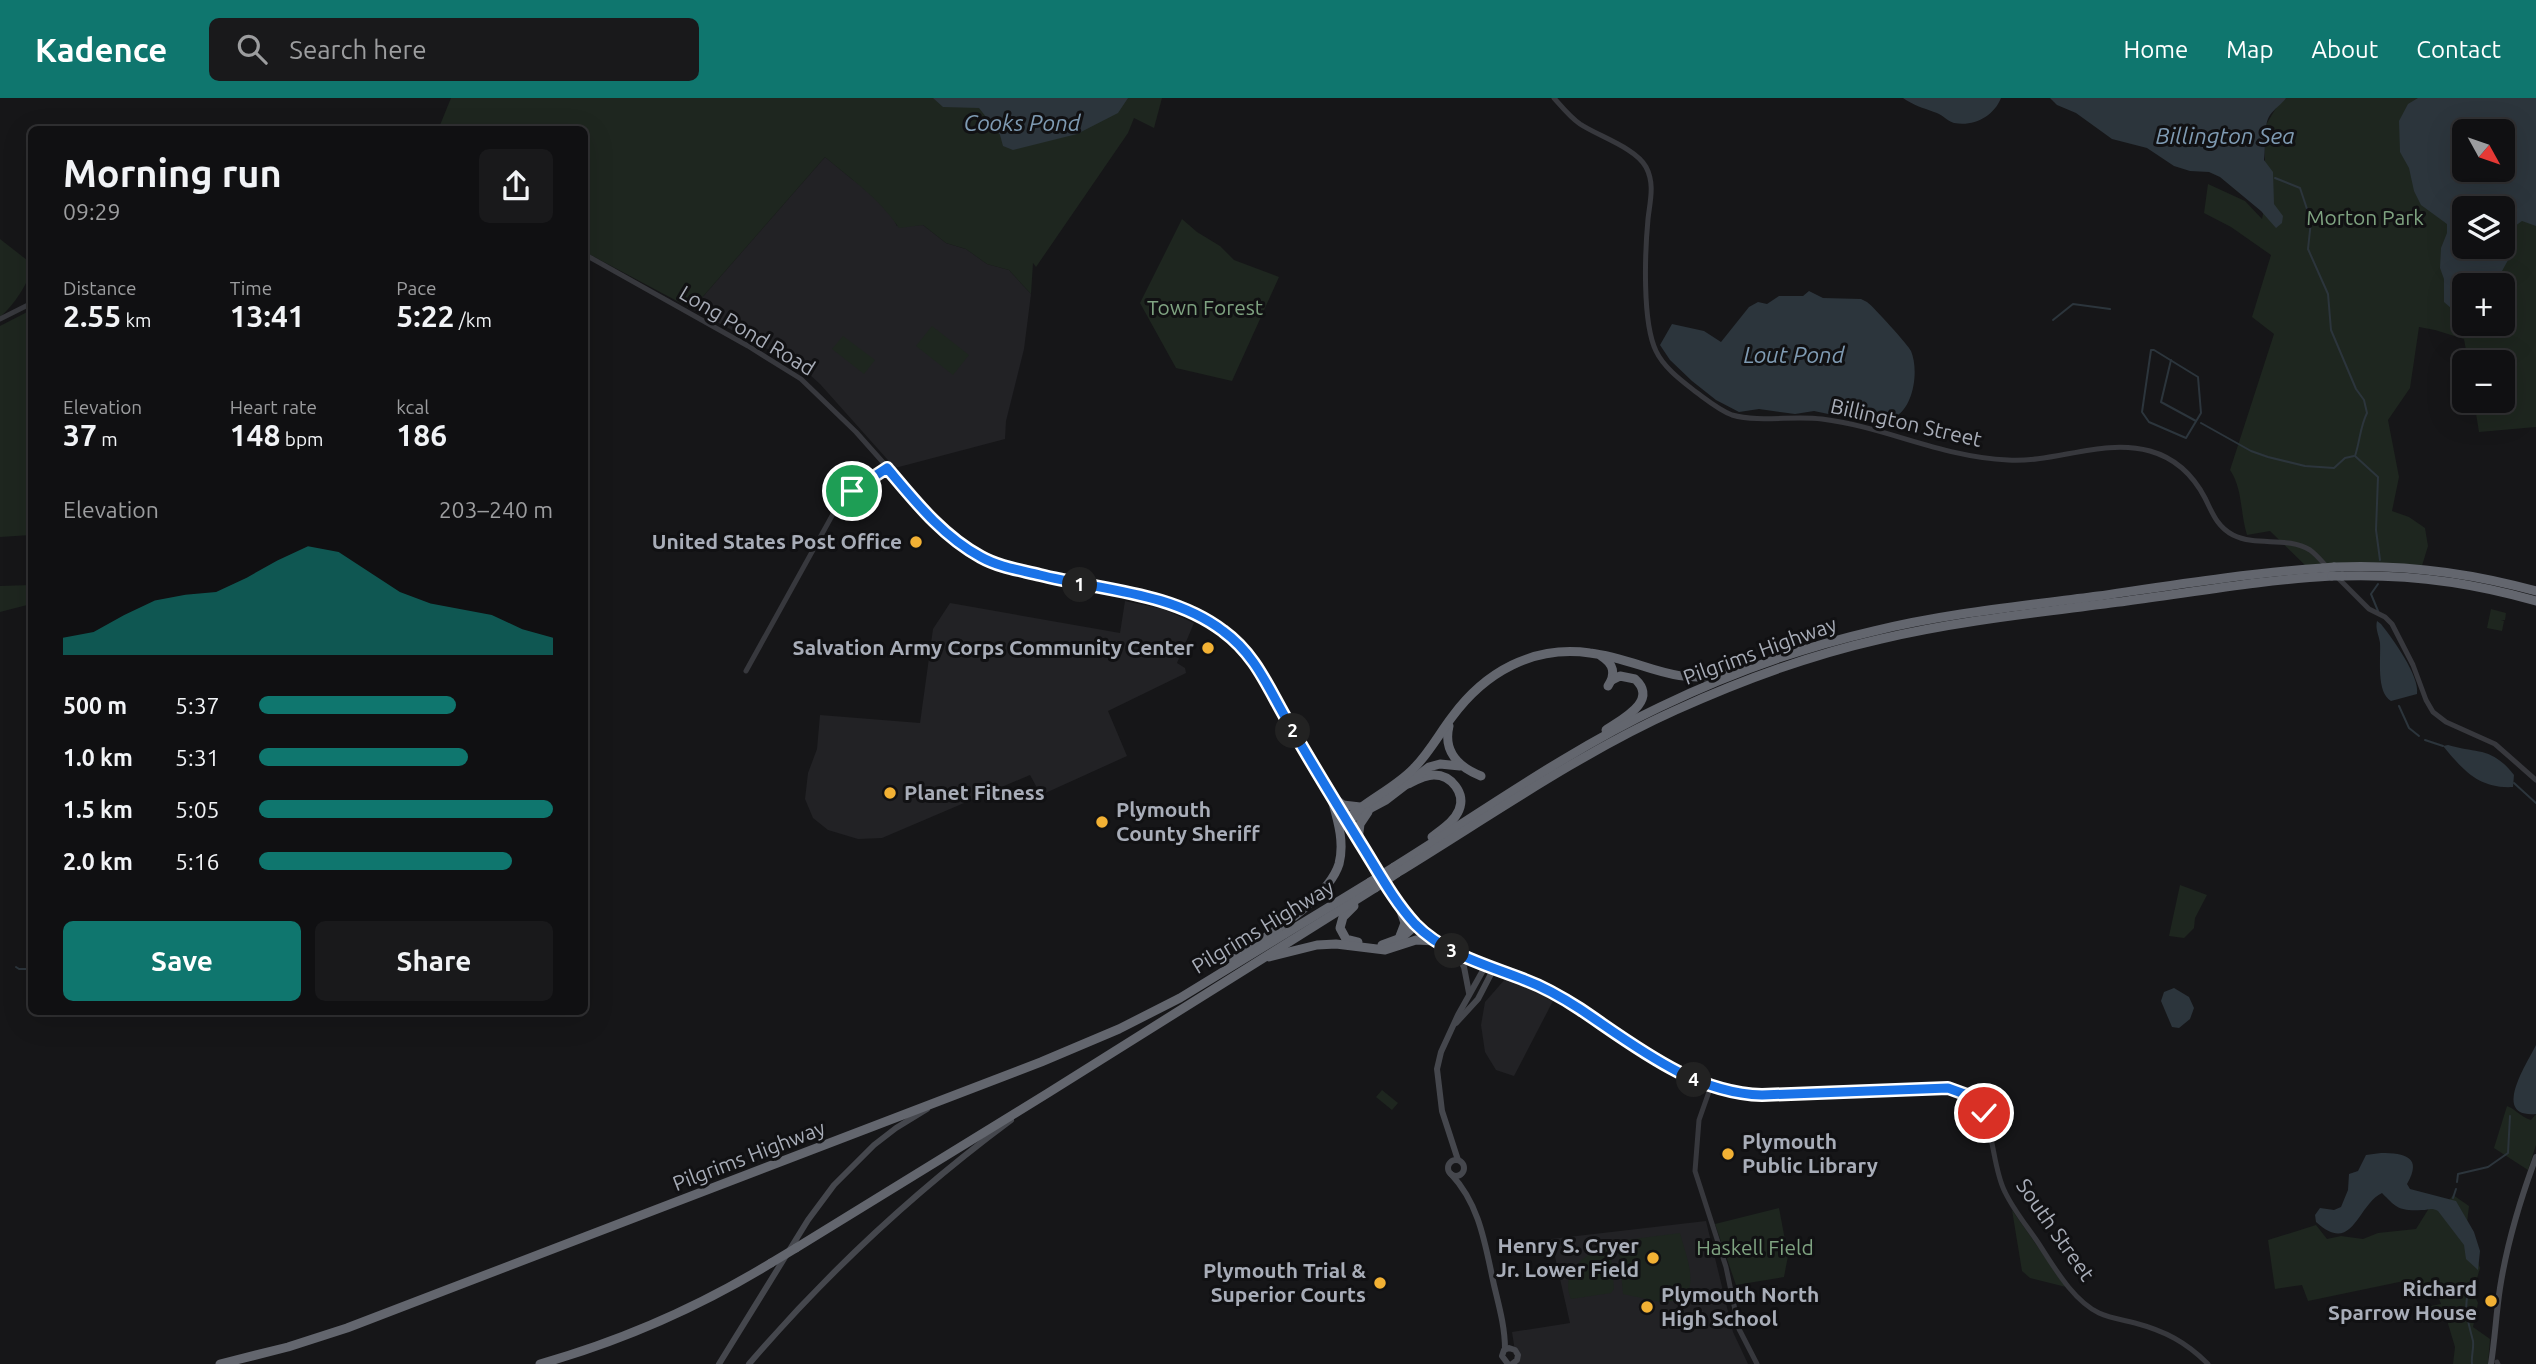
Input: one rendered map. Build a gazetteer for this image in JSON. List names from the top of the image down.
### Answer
{
  "streets": {
    "highway": ["Pilgrims Highway"],
    "main road": ["South Street"],
    "street": ["Long Pond Road", "Billington Street"]
  },
  "crossings": [
    ["Long Pond Road", "South Street"]
  ],
  "water": ["Cooks Pond", "Billington Sea", "Lout Pond"],
  "parks": ["Morton Park", "Town Forest", "Haskell Field"],
  "places": [
    "United States Post Office",
    "Salvation Army Corps Community Center",
    "Planet Fitness",
    "Plymouth County Sheriff",
    "Plymouth Public Library",
    "Henry S. Cryer Jr. Lower Field",
    "Plymouth Trial & Superior Courts",
    "Richard Sparrow House",
    "Plymouth North High School"
  ],
  "north": "bottom right",
  "page": {
    "header": "Kadence",
    "search": "Search here",
    "nav": [
      "Home",
      "Map",
      "About",
      "Contact"
    ],
    "map_buttons": ["+", "−"],
    "heading": ["Morning run", "09:29"],
    "stats": [
      ["Distance", "2.55 km"],
      ["Time", "13:41"],
      ["Pace", "5:22 /km"],
      ["Elevation", "37 m"],
      ["Heart rate", "148 bpm"],
      ["kcal", "186"]
    ],
    "chart": ["Elevation", "203–240 m"],
    "pins": [
      "1",
      "2",
      "3",
      "4"
    ],
    "list": [
      {
        "name": "500 m",
        "note": "5:37"
      },
      {
        "name": "1.0 km",
        "note": "5:31"
      },
      {
        "name": "1.5 km",
        "note": "5:05"
      },
      {
        "name": "2.0 km",
        "note": "5:16"
      }
    ],
    "buttons": ["Save", "Share"]
  }
}
